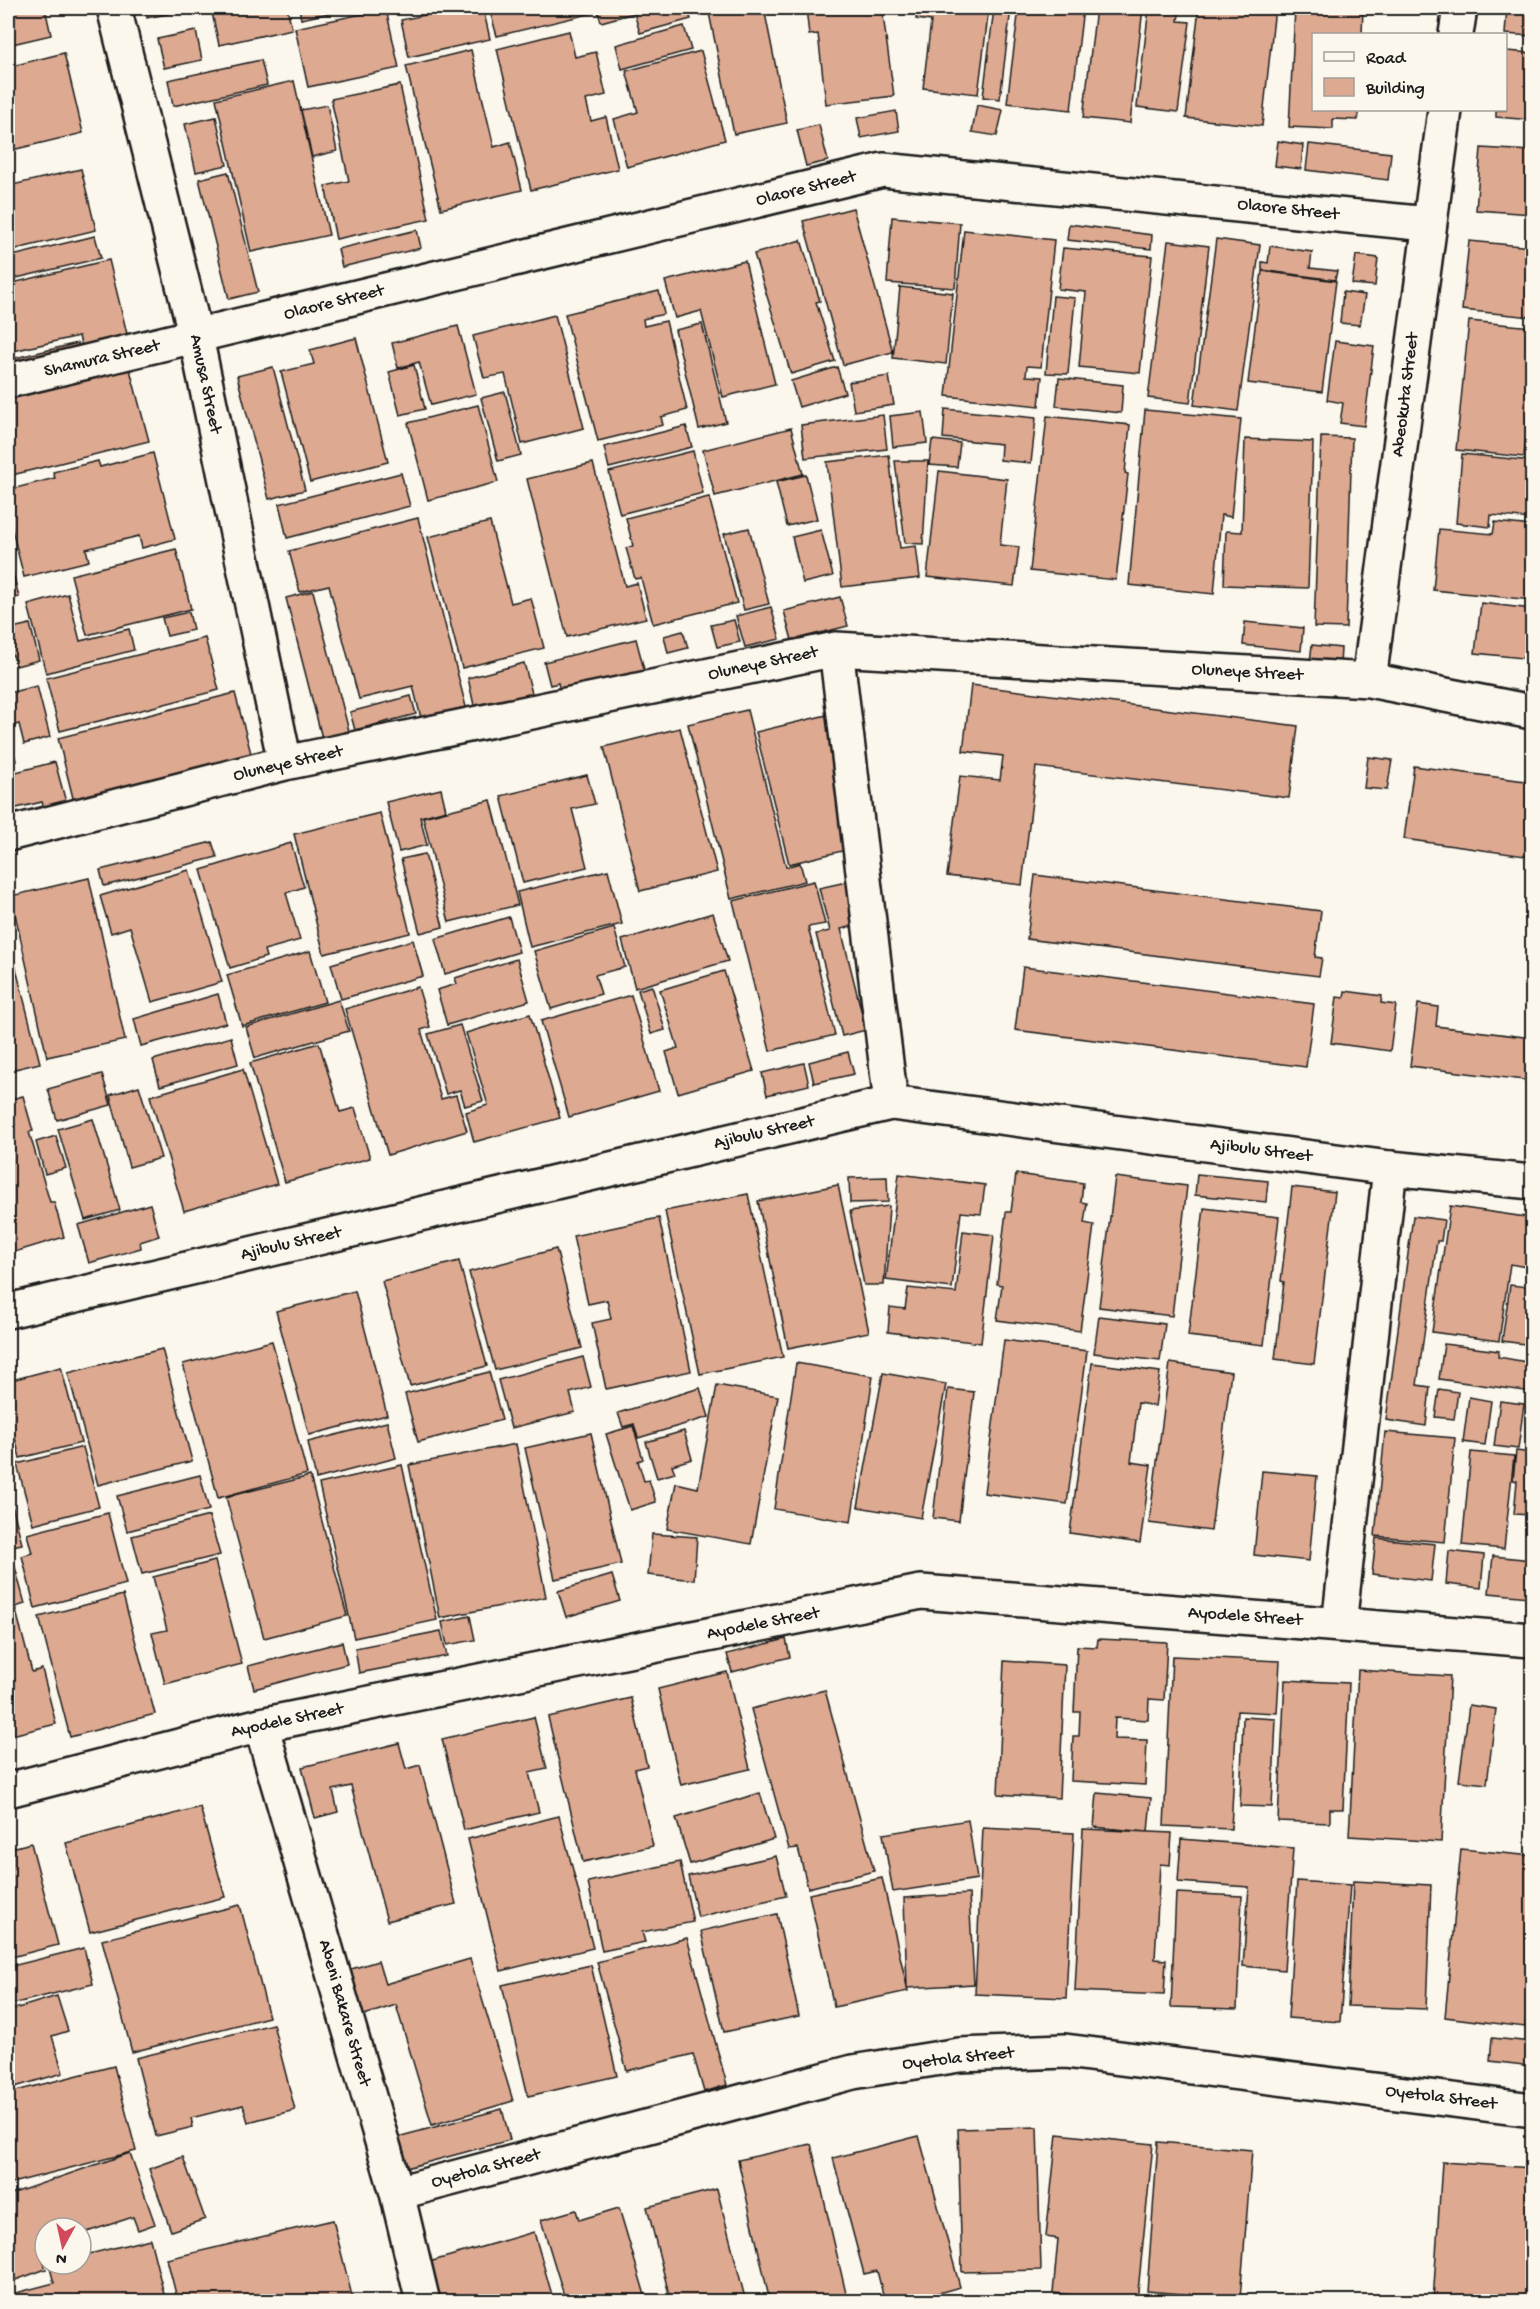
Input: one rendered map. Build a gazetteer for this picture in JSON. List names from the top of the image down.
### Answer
{
  "streets": {
    "street": [
      "Olaore Street",
      "Shamura Street",
      "Amusa Street",
      "Abeokuta Street",
      "Oluneye Street",
      "Ajibulu Street",
      "Ayodele Street",
      "Abeni Bakare Street",
      "Oyetola Street"
    ]
  },
  "crossings": [
    ["Olaore Street", "Shamura Street"],
    ["Olaore Street", "Amusa Street"],
    ["Olaore Street", "Abeokuta Street"],
    ["Shamura Street", "Amusa Street"],
    ["Amusa Street", "Oluneye Street"],
    ["Abeokuta Street", "Oluneye Street"],
    ["Ayodele Street", "Abeni Bakare Street"],
    ["Abeni Bakare Street", "Oyetola Street"]
  ],
  "legend": ["Road", "Building"],
  "north": "bottom"
}
